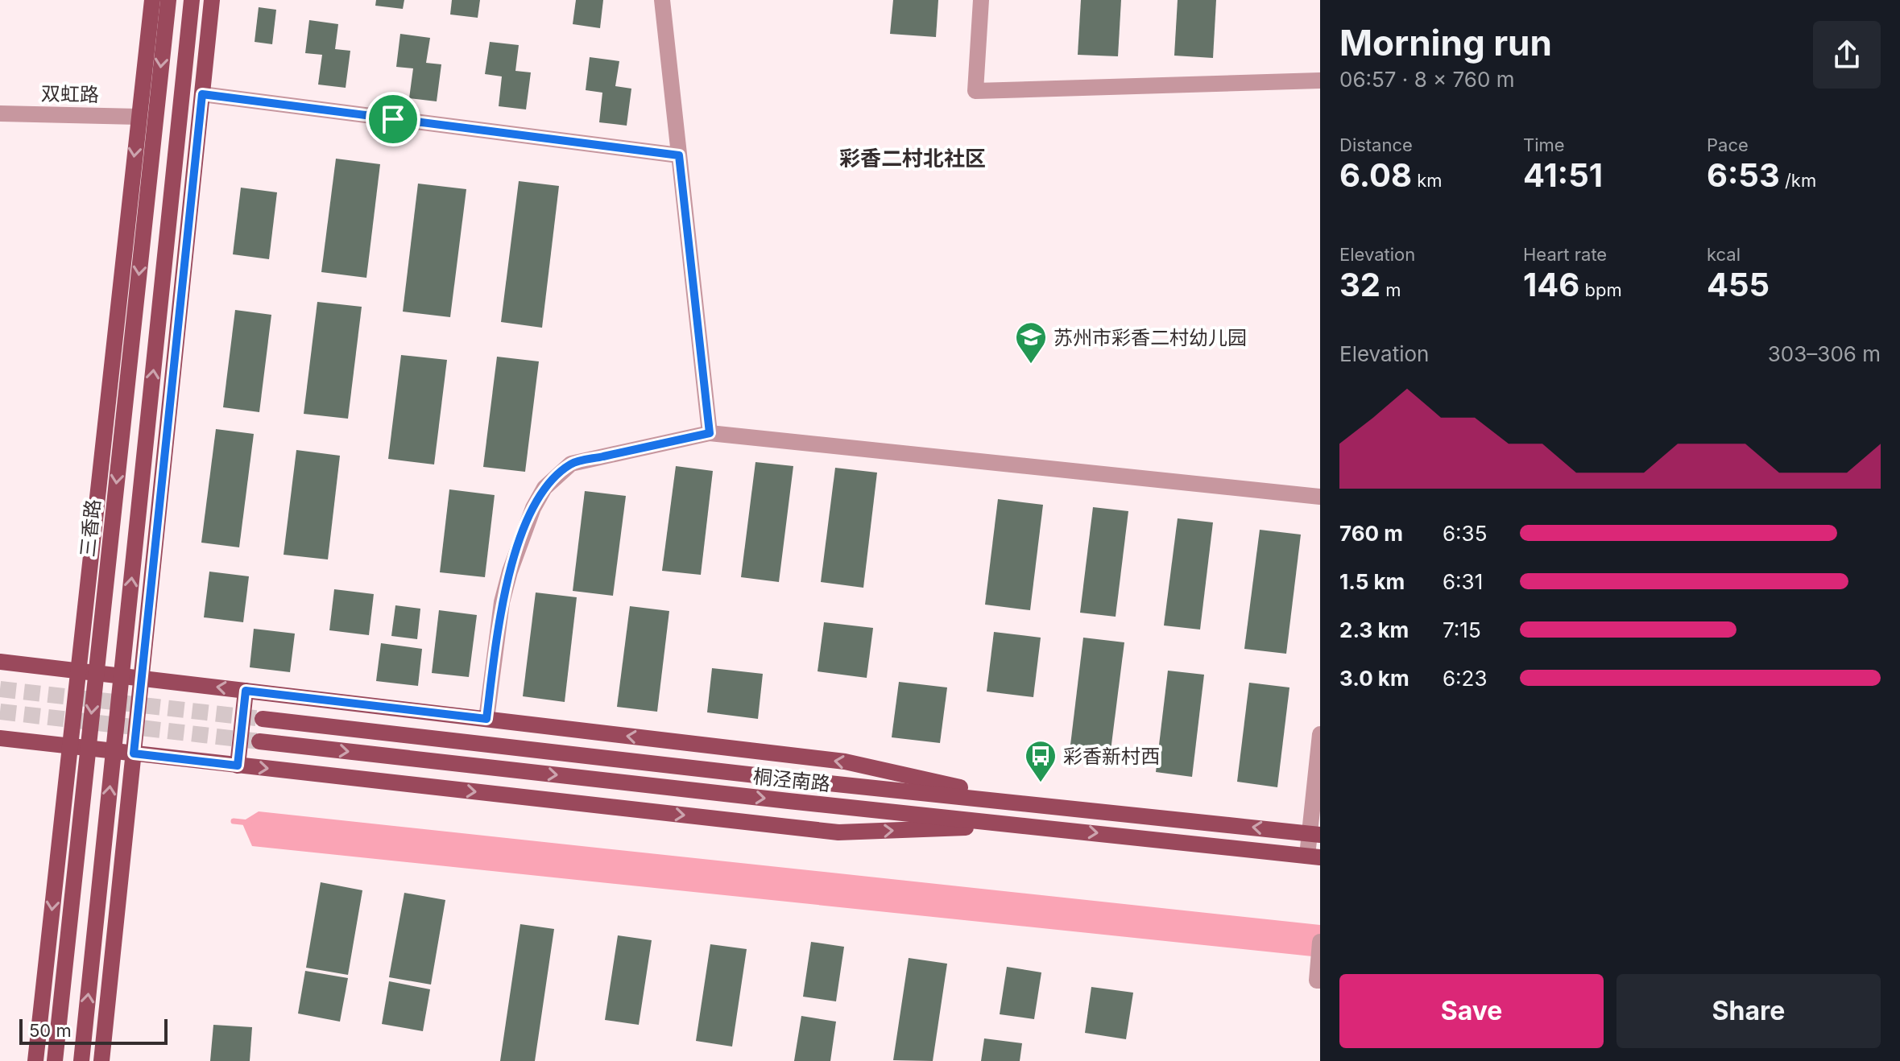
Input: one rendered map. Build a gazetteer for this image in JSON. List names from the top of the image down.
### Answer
{
  "streets": {
    "main road": ["三香路", "桐泾南路"],
    "street": ["双虹路"]
  },
  "districts": ["彩香二村北社区"],
  "places": {
    "school or university": ["苏州市彩香二村幼儿园"],
    "bus stop": ["彩香新村西"]
  },
  "scale_bar": "50 m",
  "page": {
    "heading": ["Morning run", "06:57 · 8 × 760 m"],
    "stats": [
      ["Distance", "6.08 km"],
      ["Time", "41:51"],
      ["Pace", "6:53 /km"],
      ["Elevation", "32 m"],
      ["Heart rate", "146 bpm"],
      ["kcal", "455"]
    ],
    "chart": ["Elevation", "303–306 m"],
    "list": [
      {
        "name": "760 m",
        "note": "6:35"
      },
      {
        "name": "1.5 km",
        "note": "6:31"
      },
      {
        "name": "2.3 km",
        "note": "7:15"
      },
      {
        "name": "3.0 km",
        "note": "6:23"
      }
    ],
    "buttons": ["Save", "Share"],
    "scale": "50 m"
  }
}
